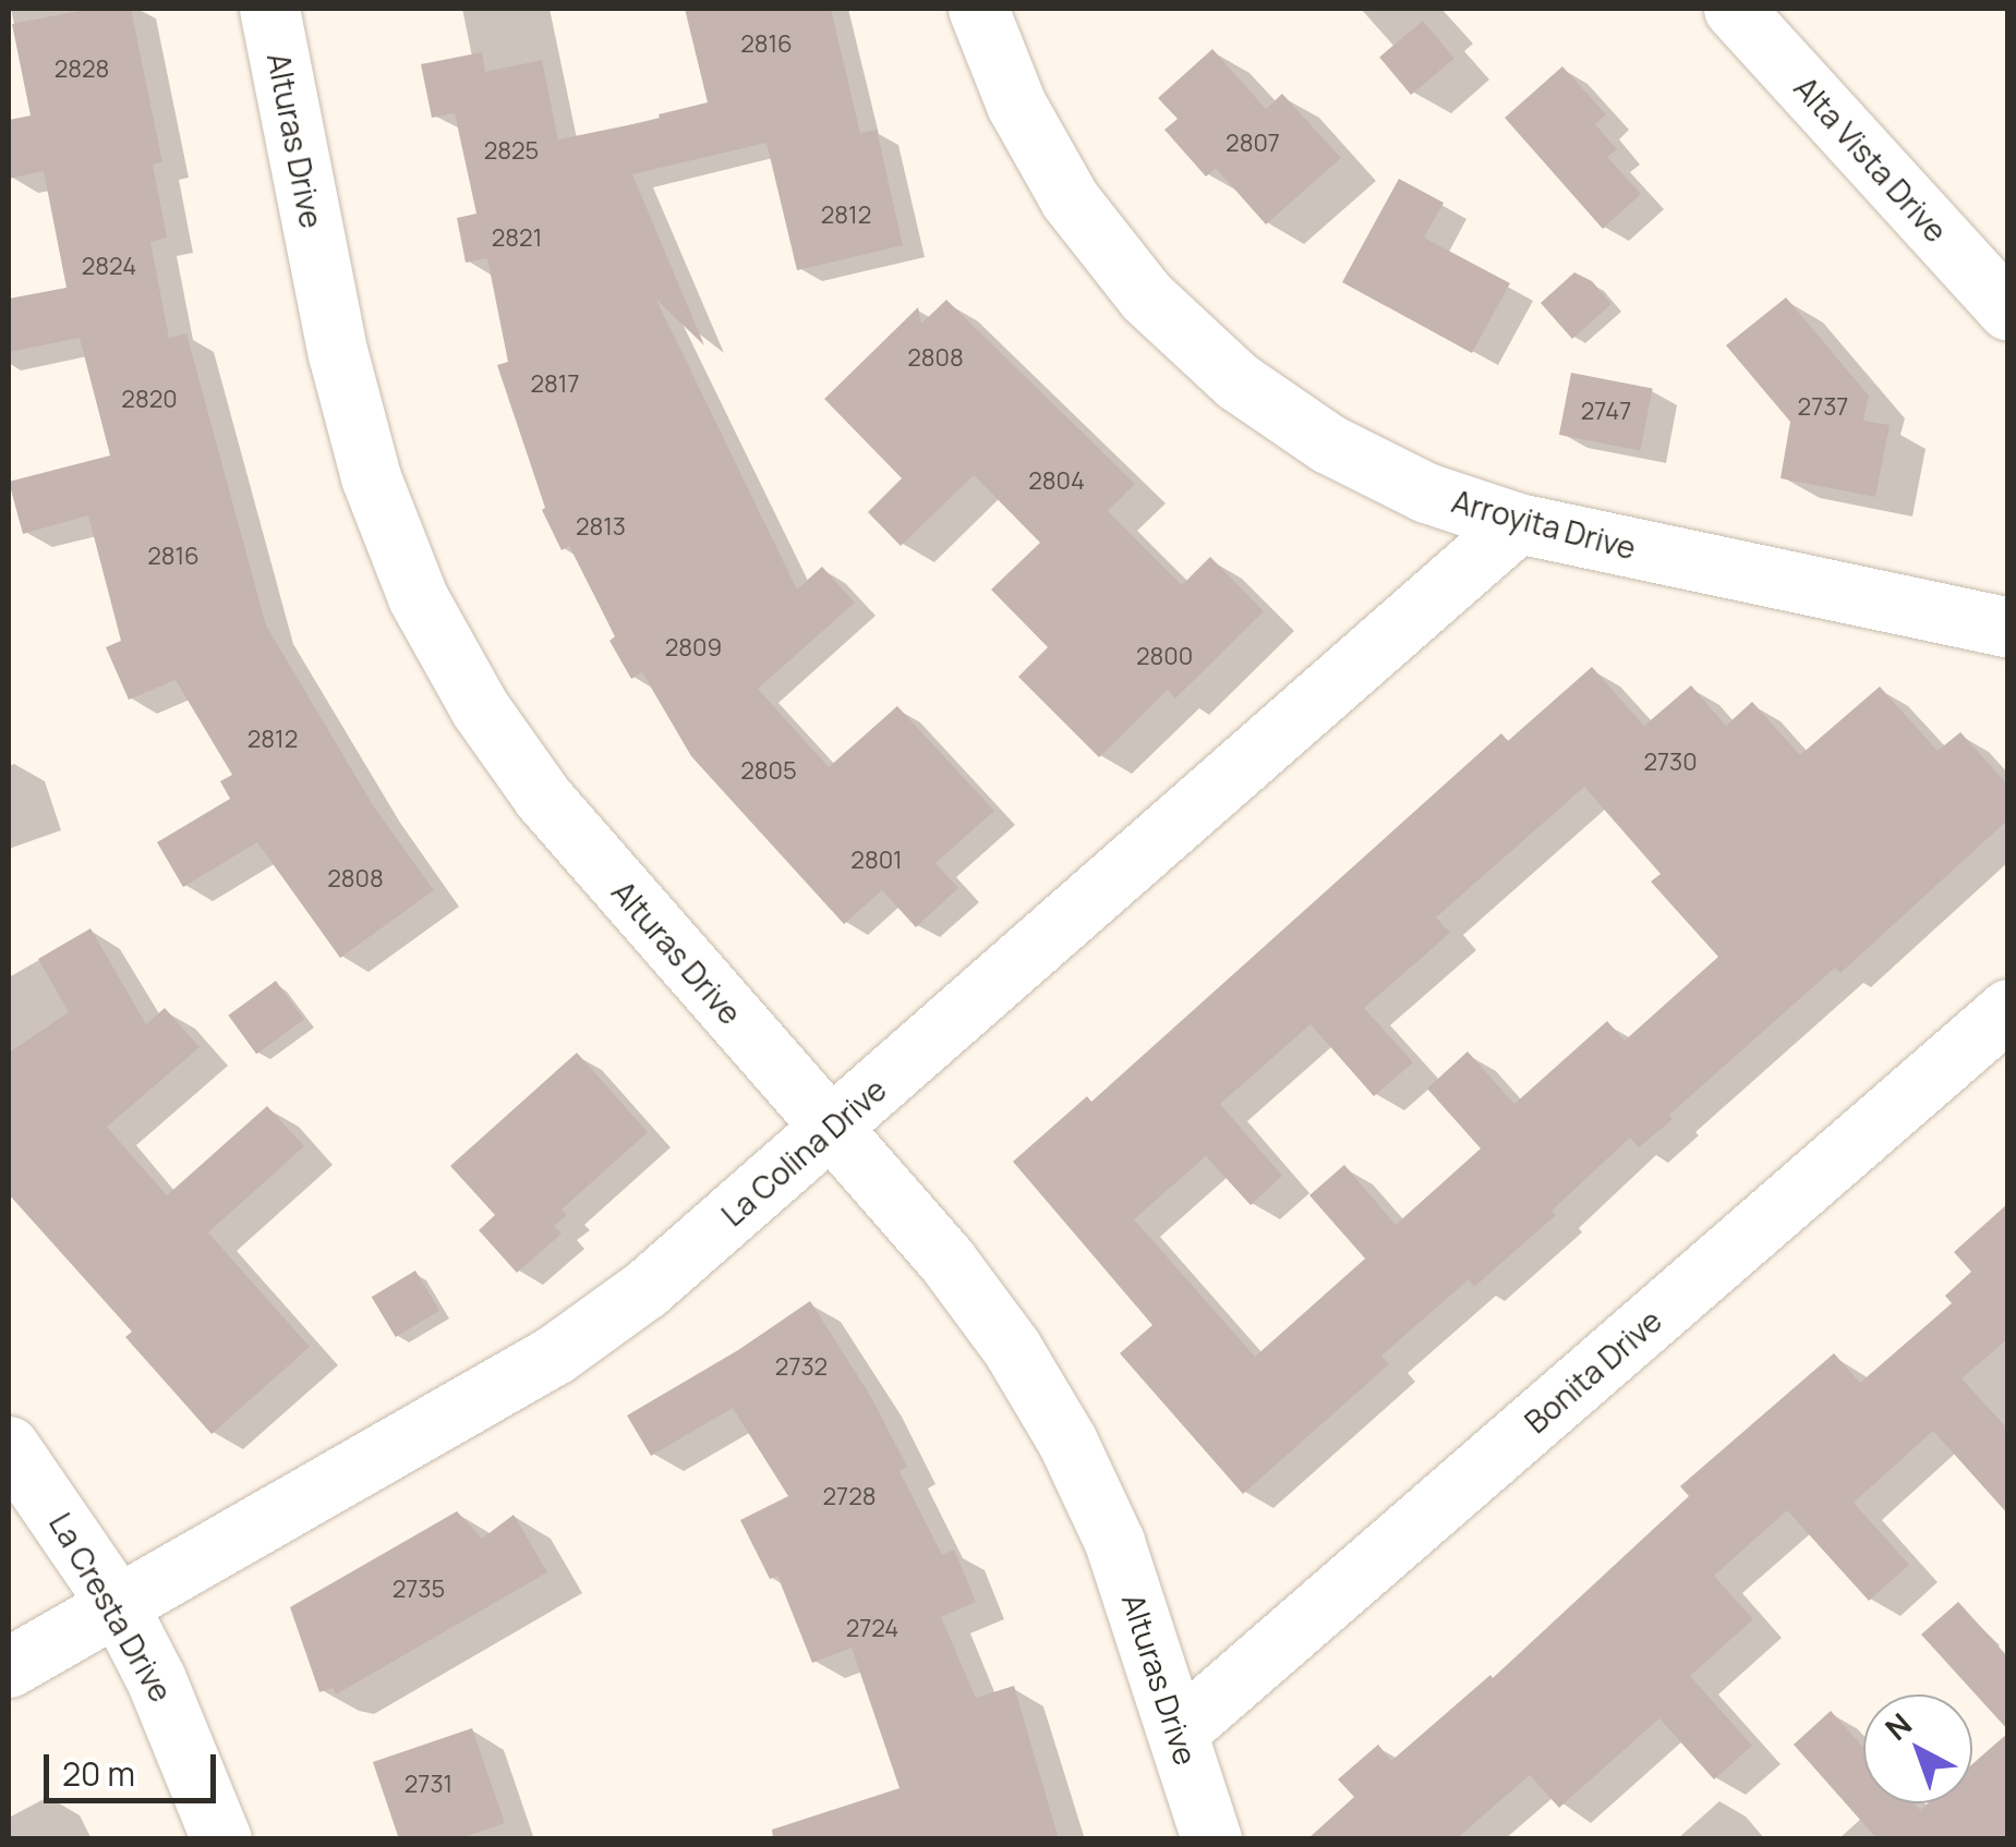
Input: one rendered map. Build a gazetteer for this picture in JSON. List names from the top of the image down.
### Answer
{
  "streets": {
    "street": [
      "Alturas Drive",
      "Alta Vista Drive",
      "Arroyita Drive",
      "La Colina Drive",
      "Bonita Drive",
      "La Cresta Drive"
    ]
  },
  "crossings": [
    ["Alturas Drive", "La Colina Drive"],
    ["Alturas Drive", "Bonita Drive"],
    ["Arroyita Drive", "La Colina Drive"],
    ["La Colina Drive", "La Cresta Drive"]
  ],
  "house_numbers": [
    "2816",
    "2828",
    "2807",
    "2825",
    "2812",
    "2821",
    "2824",
    "2808",
    "2817",
    "2820",
    "2737",
    "2747",
    "2804",
    "2813",
    "2816",
    "2809",
    "2800",
    "2812",
    "2730",
    "2805",
    "2801",
    "2808",
    "2732",
    "2728",
    "2735",
    "2724",
    "2731"
  ],
  "scale_bar": "20 m",
  "north": "top left"
}
